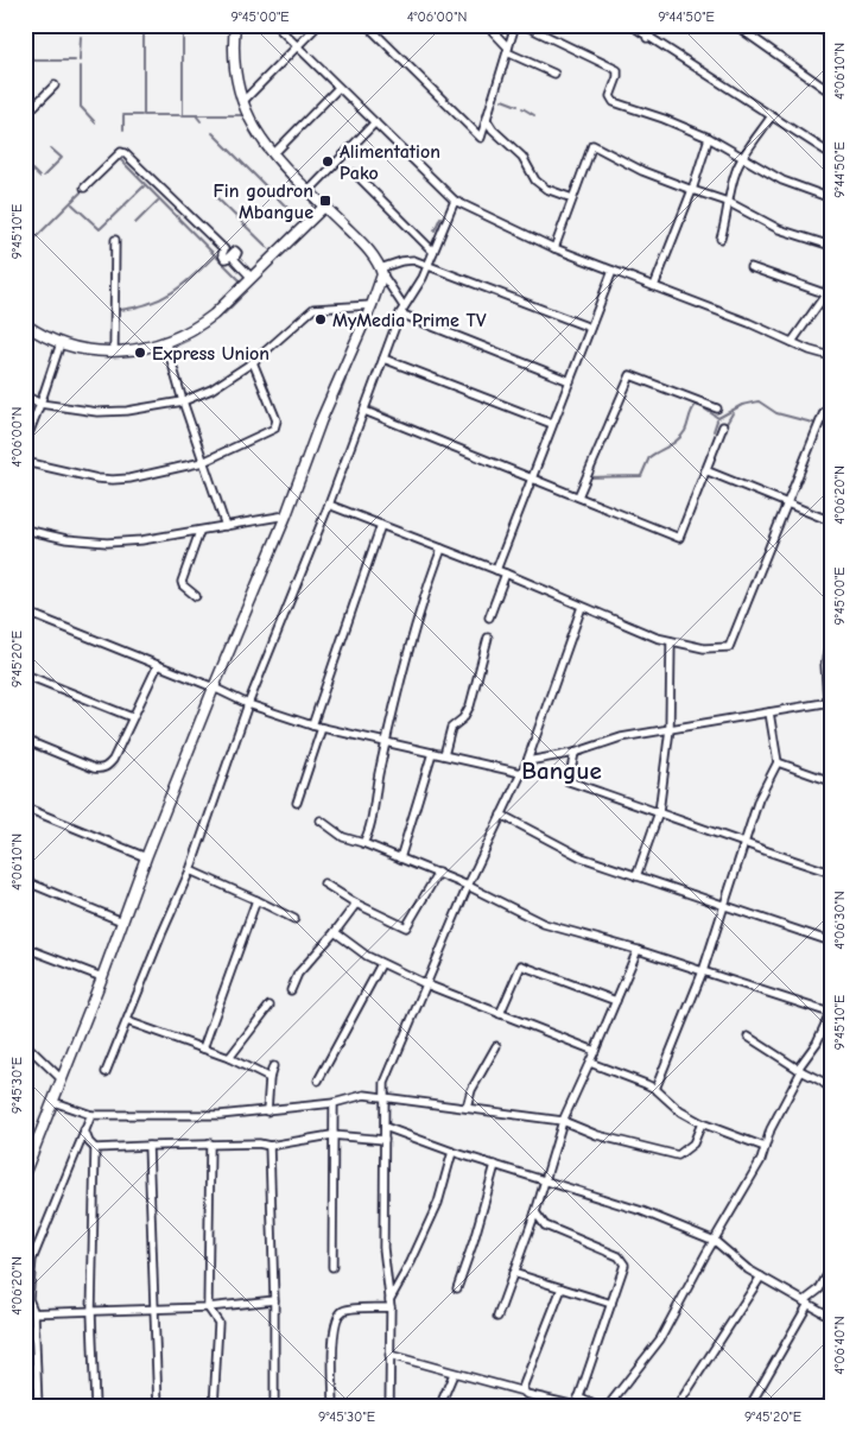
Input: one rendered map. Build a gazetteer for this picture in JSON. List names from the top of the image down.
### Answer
{
  "districts": ["Bangue"],
  "places": {
    "other": ["Alimentation Pako", "MyMedia Prime TV", "Express Union"],
    "transit": ["Fin goudron Mbangue"]
  },
  "coordinates": [
    "9°45'00\"E",
    "4°06'00\"N",
    "9°44'50\"E",
    "4°06'10\"N",
    "9°45'10\"E",
    "4°06'20\"N",
    "9°45'20\"E",
    "4°06'30\"N",
    "9°45'30\"E",
    "4°06'40\"N"
  ]
}
